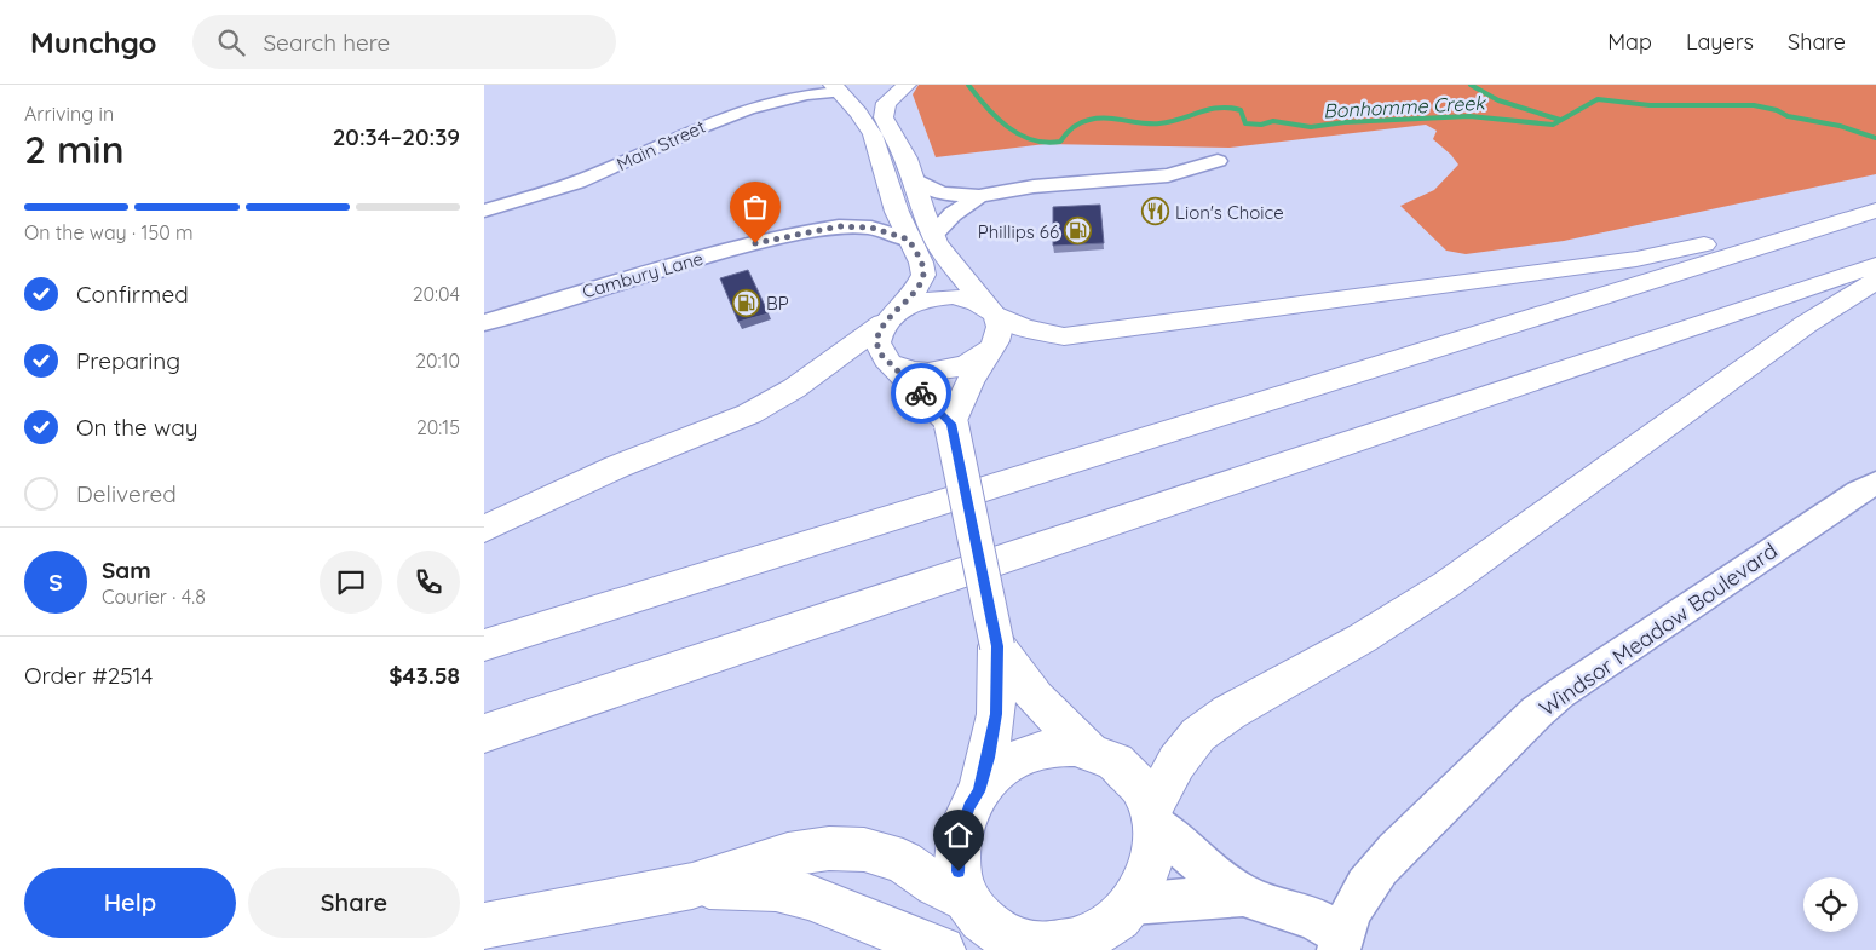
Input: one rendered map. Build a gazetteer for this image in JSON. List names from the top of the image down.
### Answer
{
  "streets": {
    "street": ["Main Street", "Cambury Lane", "Windsor Meadow Boulevard"]
  },
  "water": ["Bonhomme Creek"],
  "places": {
    "restaurant": ["Lion's Choice"],
    "fuel station": ["Phillips 66", "BP"]
  },
  "page": {
    "header": "Munchgo",
    "search": "Search here",
    "nav": ["Map", "Layers", "Share"],
    "heading": ["2 min", "Arriving in", "20:34–20:39"],
    "panel": [
      "Sam",
      "Courier · 4.8",
      "Order #2514",
      "$43.58"
    ],
    "bar": "On the way · 150 m",
    "list": [
      ["Confirmed", "20:04"],
      ["Preparing", "20:10"],
      ["On the way", "20:15"],
      "Delivered"
    ],
    "round": "S",
    "buttons": ["Help", "Share"]
  }
}
